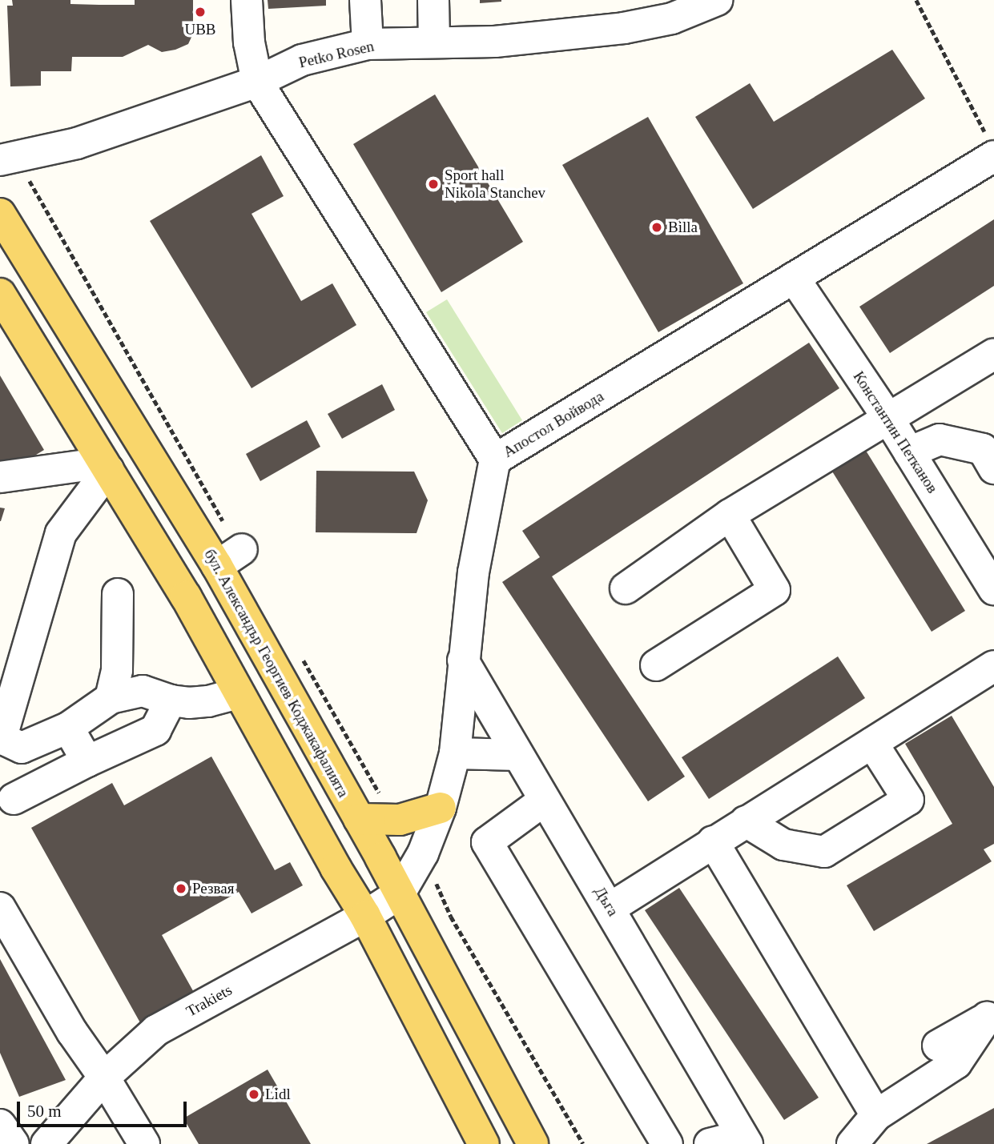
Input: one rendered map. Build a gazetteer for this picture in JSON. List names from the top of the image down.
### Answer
{
  "streets": {
    "main road": ["бул. Александър Георгиев Коджакафалията"],
    "street": [
      "Petko Rosen",
      "Апостол Войвода",
      "Константин Петканов",
      "Дъга",
      "Trakiets"
    ]
  },
  "crossings": [
    ["Апостол Войвода", "Константин Петканов"],
    ["Апостол Войвода", "бул. Александър Георгиев Коджакафалията"],
    ["Апостол Войвода", "Дъга"],
    ["Апостол Войвода", "Trakiets"],
    ["бул. Александър Георгиев Коджакафалията", "Trakiets"]
  ],
  "places": [
    "UBB",
    "Sport hall Nikola Stanchev",
    "Billa",
    "Резвая",
    "Lidl"
  ],
  "scale_bar": "50 m"
}
